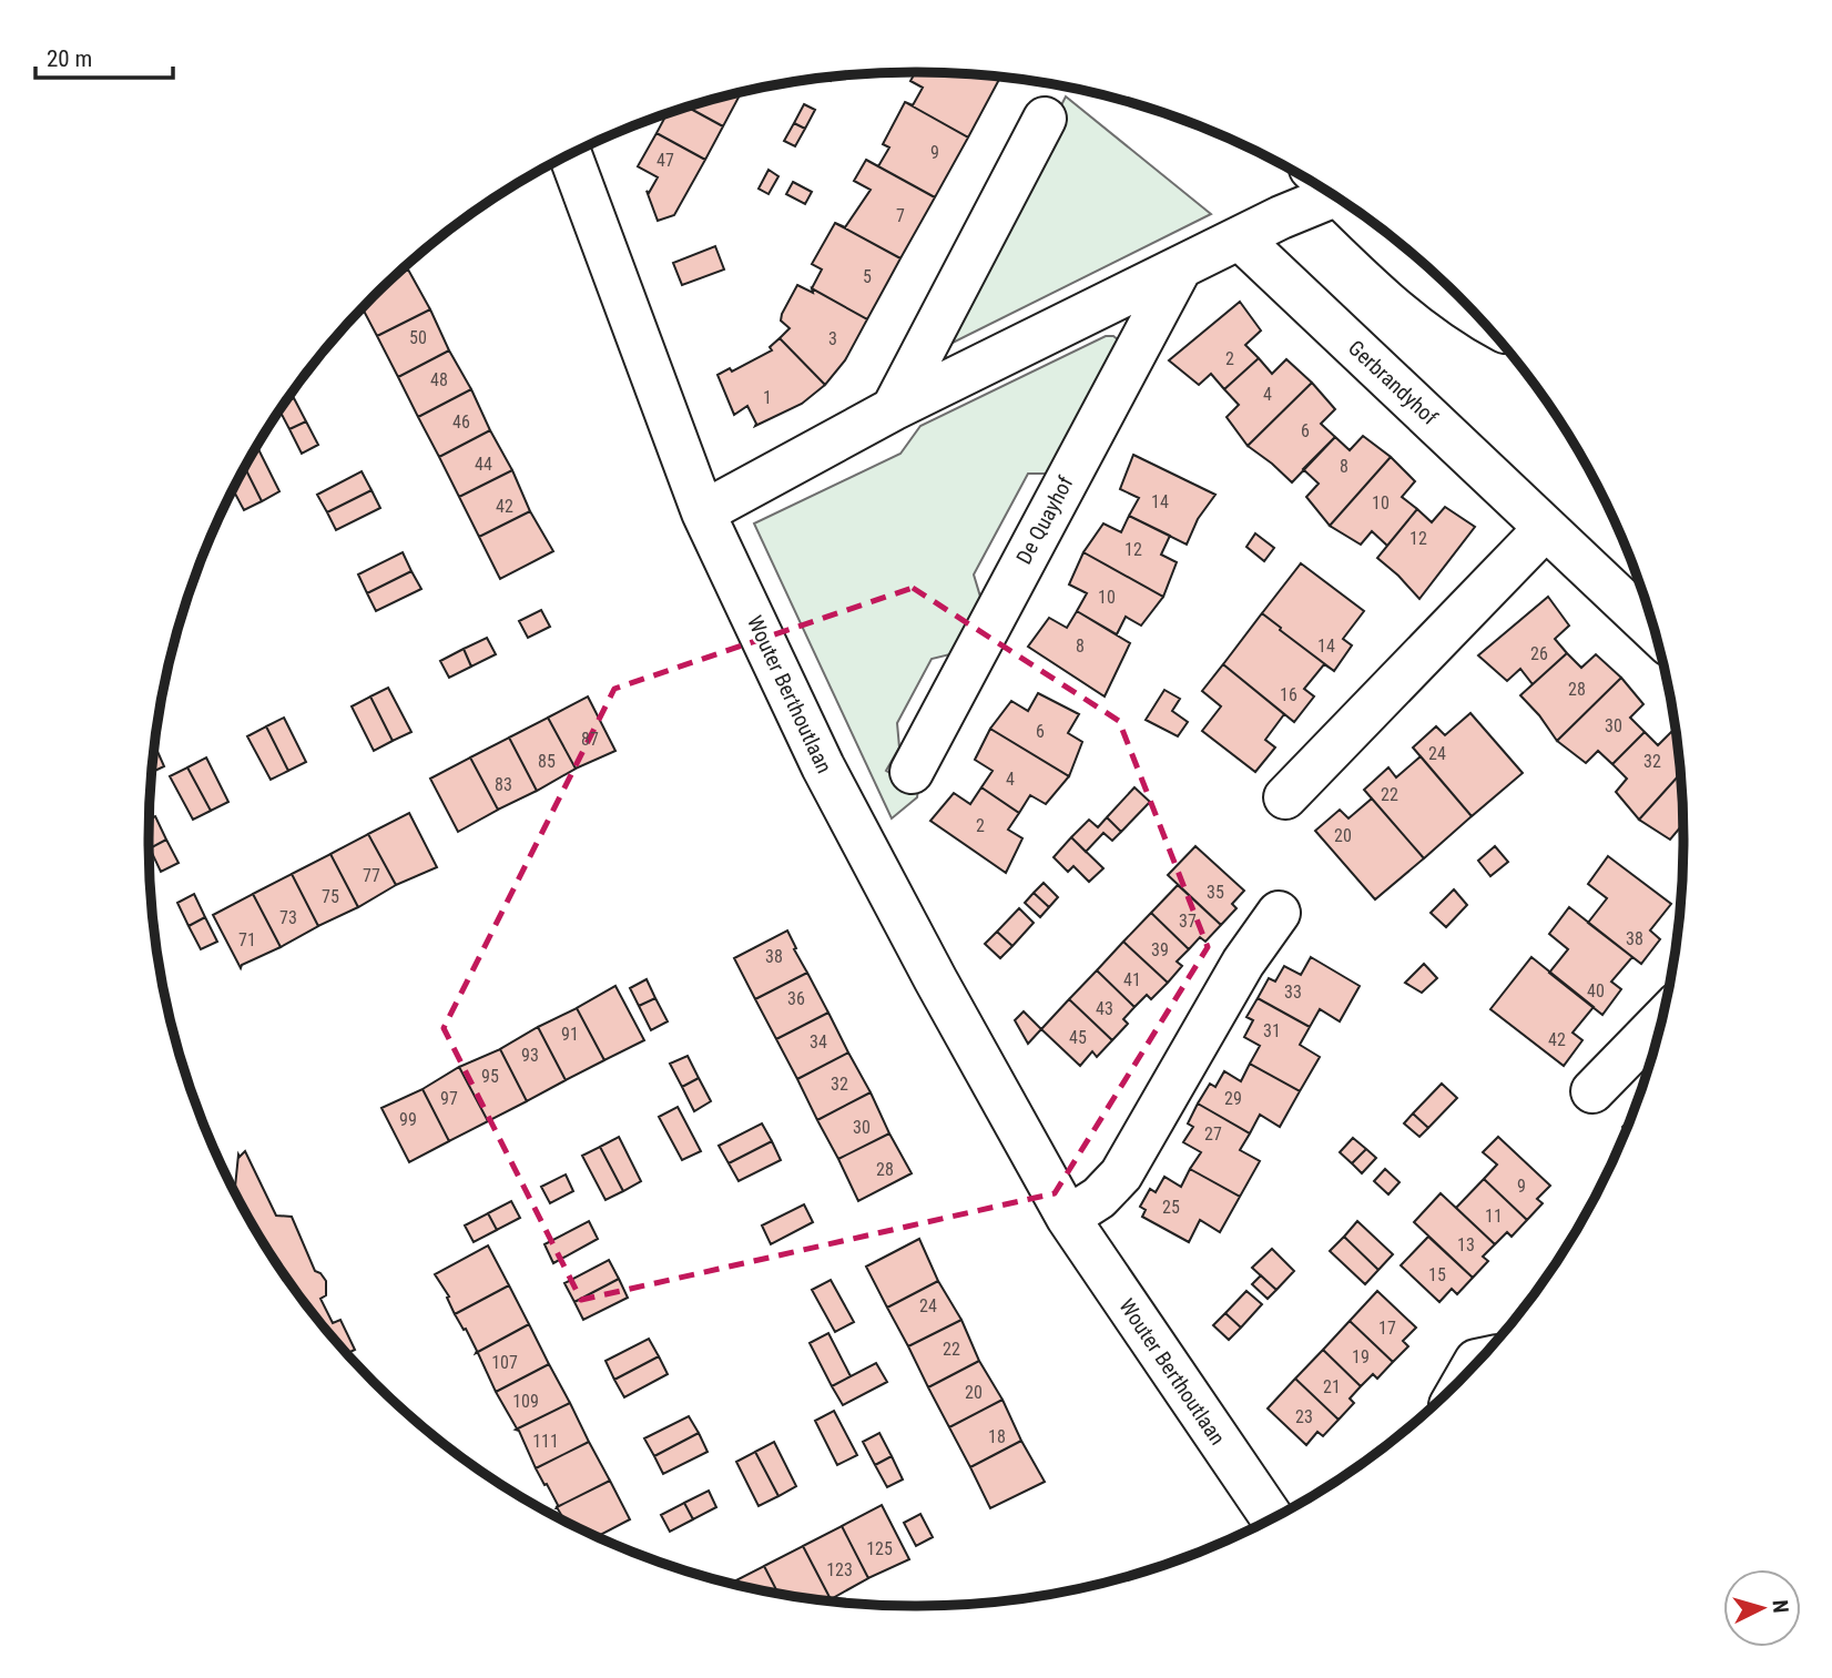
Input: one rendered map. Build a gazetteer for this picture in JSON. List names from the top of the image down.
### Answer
{
  "streets": {
    "street": ["Gerbrandyhof", "De Quayhof", "Wouter Berthoutlaan"]
  },
  "house_numbers": [
    "9",
    "47",
    "7",
    "5",
    "50",
    "3",
    "2",
    "48",
    "4",
    "1",
    "46",
    "6",
    "44",
    "8",
    "14",
    "10",
    "42",
    "12",
    "12",
    "10",
    "8",
    "14",
    "26",
    "28",
    "16",
    "30",
    "6",
    "87",
    "24",
    "85",
    "32",
    "4",
    "83",
    "22",
    "2",
    "20",
    "77",
    "35",
    "75",
    "73",
    "37",
    "38",
    "71",
    "39",
    "38",
    "41",
    "40",
    "33",
    "36",
    "43",
    "31",
    "91",
    "45",
    "42",
    "34",
    "93",
    "95",
    "32",
    "97",
    "29",
    "99",
    "30",
    "27",
    "28",
    "9",
    "25",
    "11",
    "13",
    "15",
    "24",
    "17",
    "22",
    "19",
    "107",
    "21",
    "20",
    "109",
    "23",
    "18",
    "111",
    "125",
    "123"
  ],
  "scale_bar": "20 m",
  "north": "right"
}
